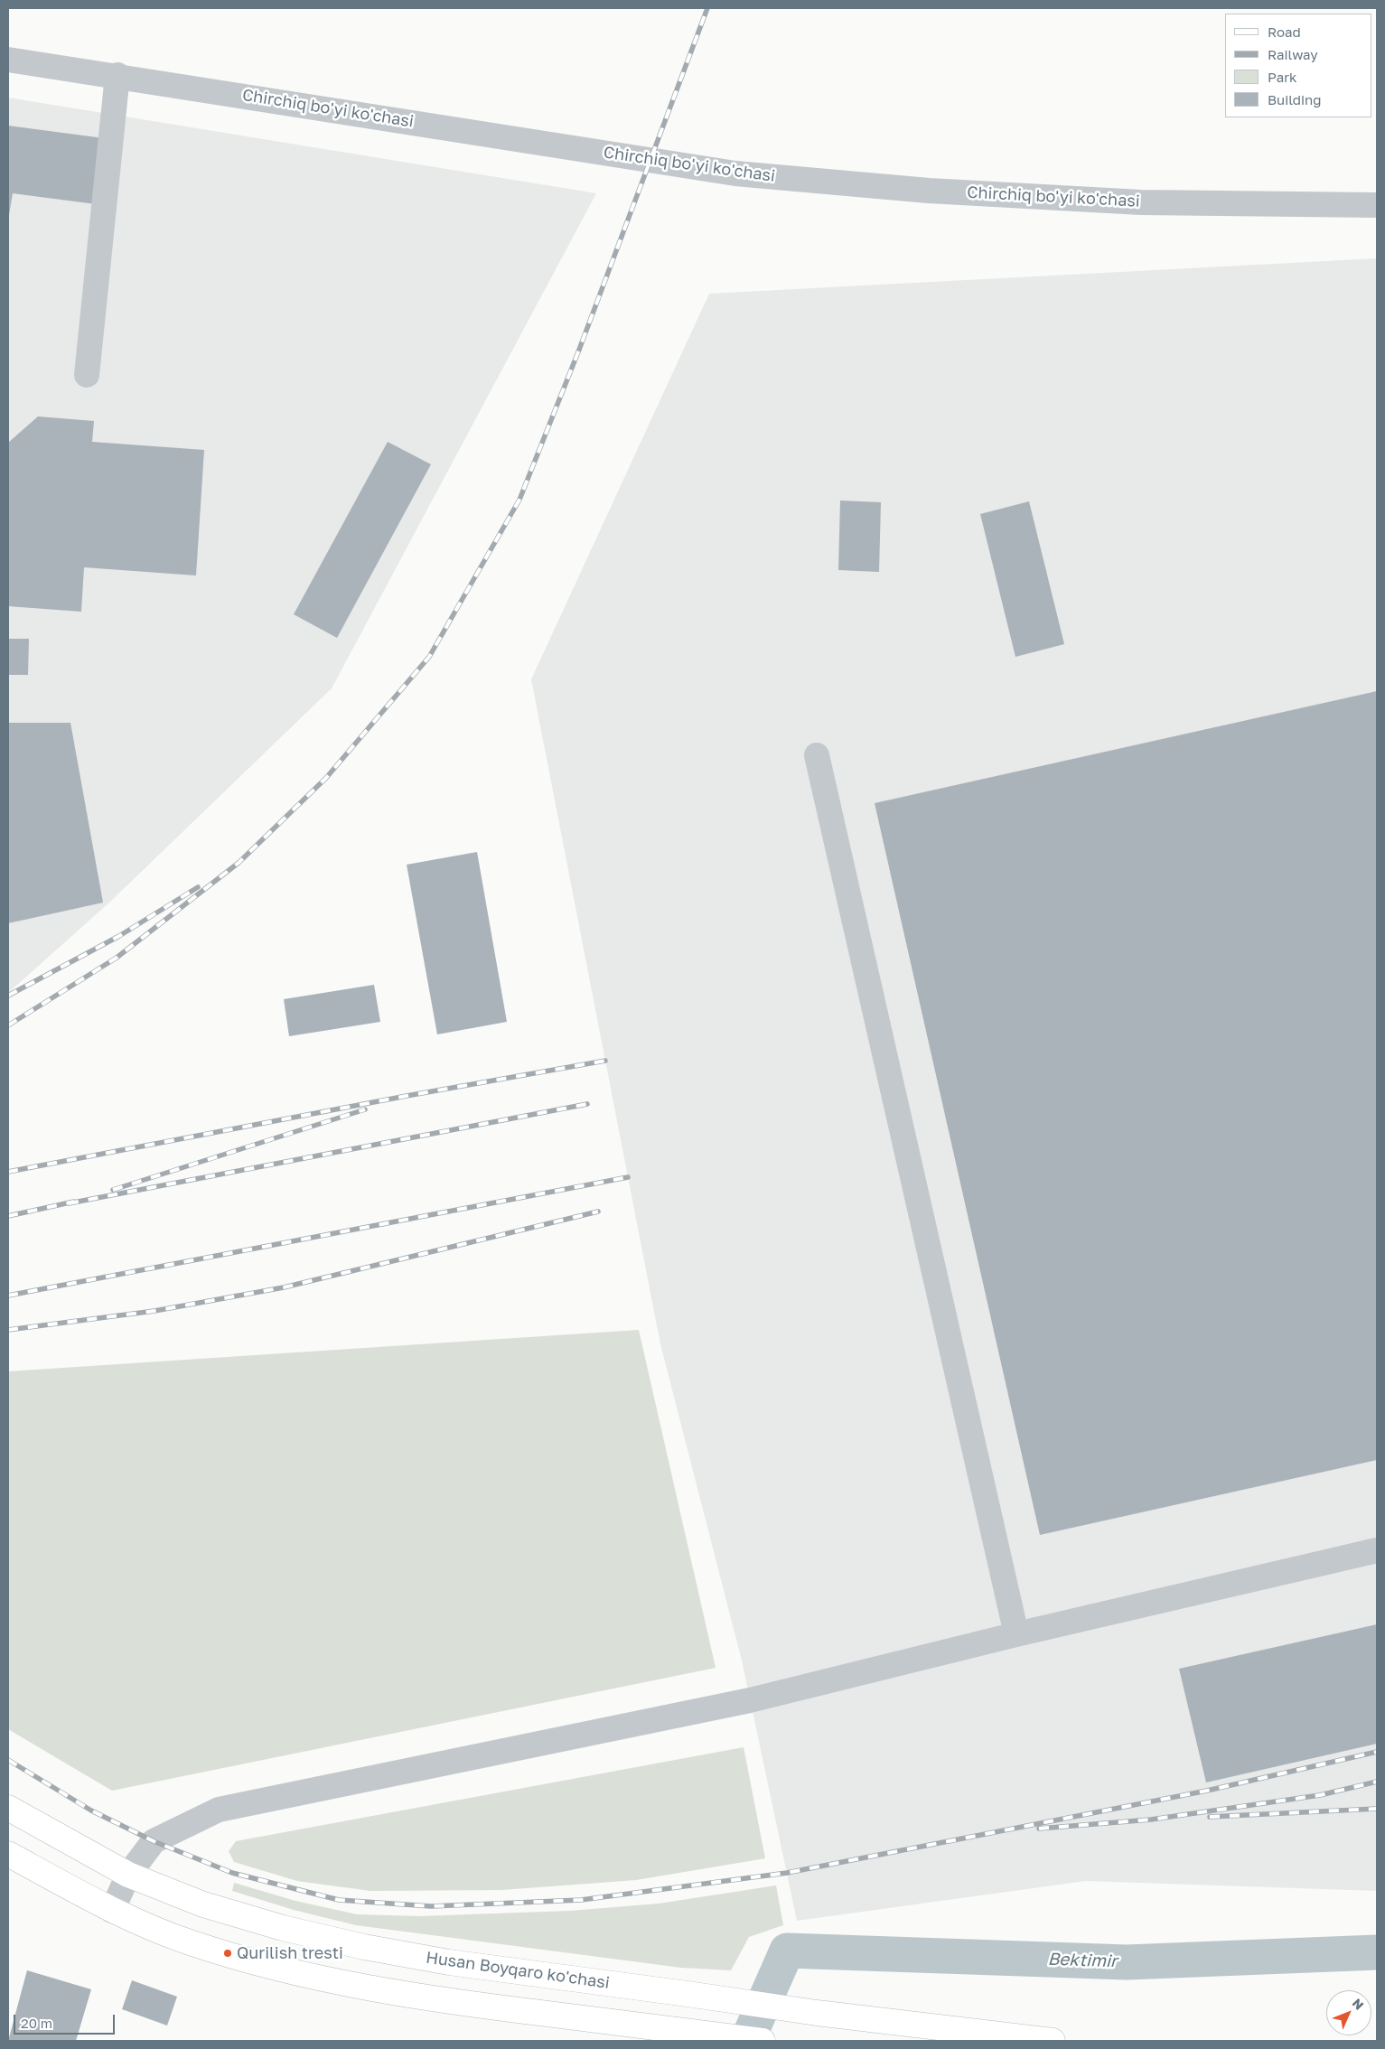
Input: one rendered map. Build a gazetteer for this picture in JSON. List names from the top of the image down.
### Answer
{
  "streets": {
    "main road": ["Husan Boyqaro ko'chasi"],
    "street": ["Chirchiq bo'yi ko'chasi"]
  },
  "water": ["Bektimir"],
  "places": ["Qurilish tresti"],
  "legend": [
    "Road",
    "Railway",
    "Park",
    "Building"
  ],
  "scale_bar": "20 m",
  "north": "top right"
}
